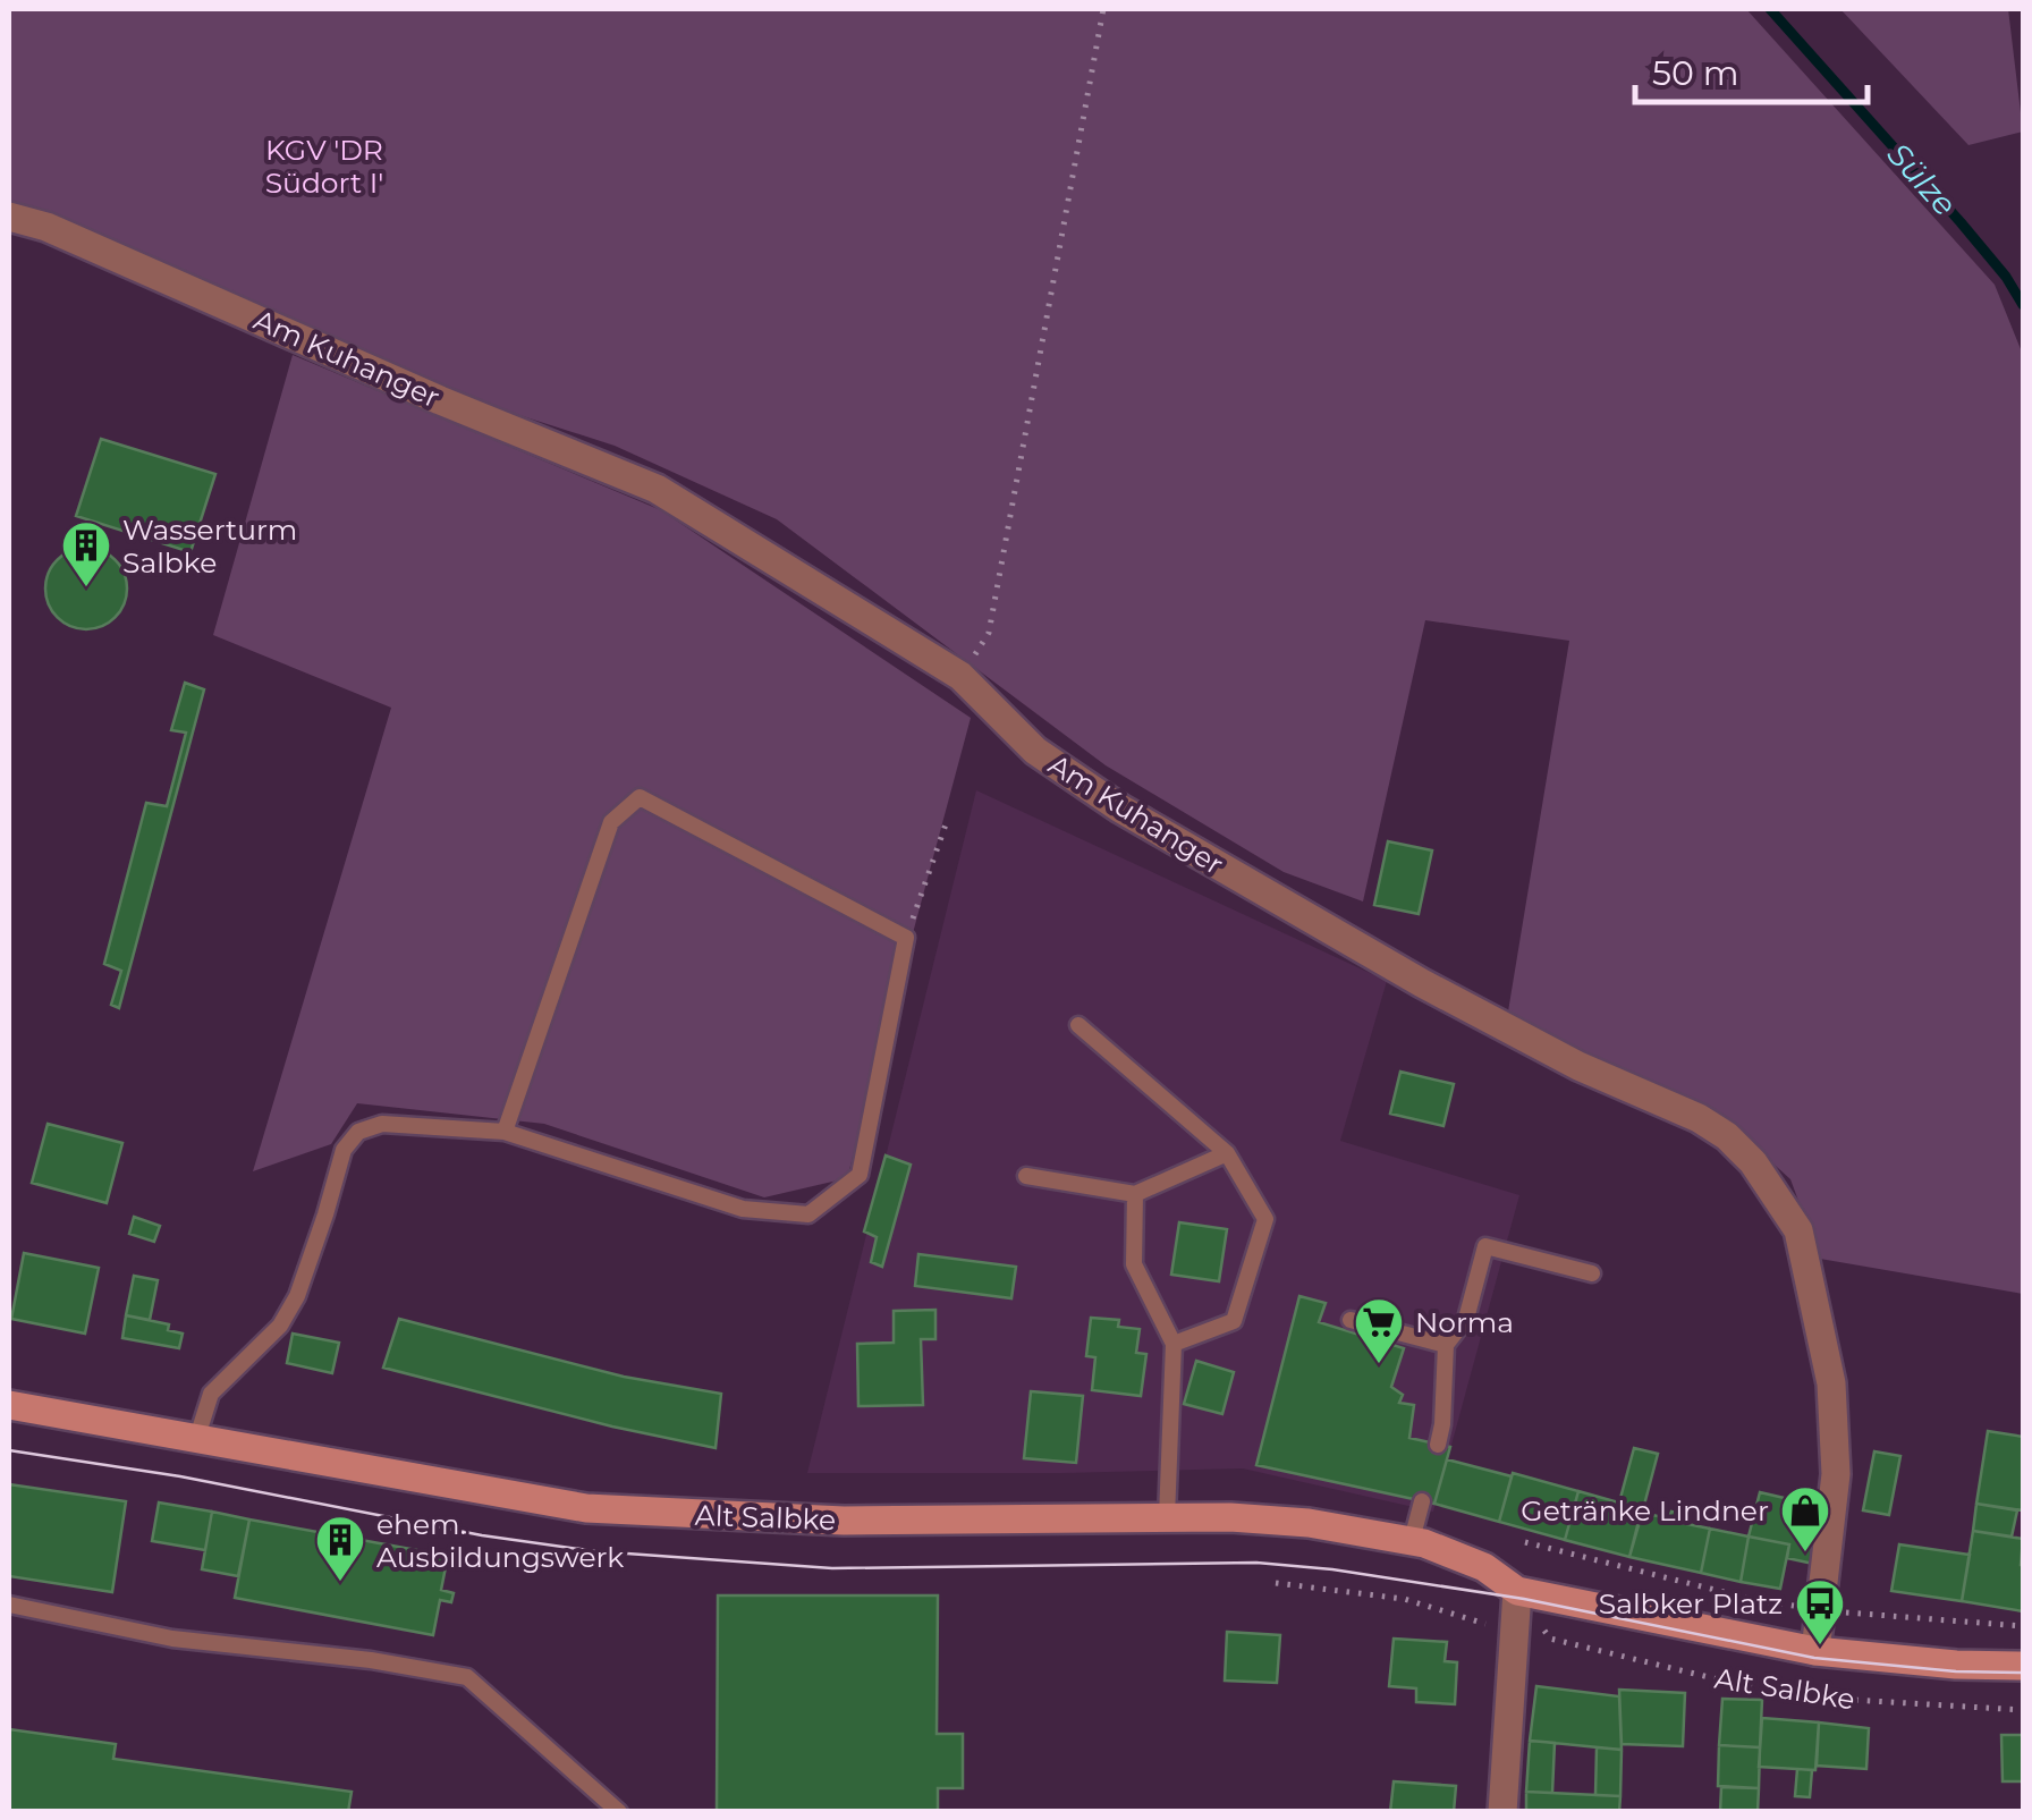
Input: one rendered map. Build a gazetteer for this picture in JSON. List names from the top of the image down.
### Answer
{
  "streets": {
    "main road": ["Alt Salbke"],
    "street": ["Am Kuhanger"]
  },
  "crossings": [
    ["Am Kuhanger", "Alt Salbke"]
  ],
  "water": ["Sülze"],
  "parks": ["KGV 'DR Südort I'"],
  "places": {
    "building": ["Wasserturm Salbke", "ehem. Ausbildungswerk"],
    "supermarket": ["Norma"],
    "shop": ["Getränke Lindner"],
    "bus stop": ["Salbker Platz"]
  },
  "scale_bar": "50 m"
}
